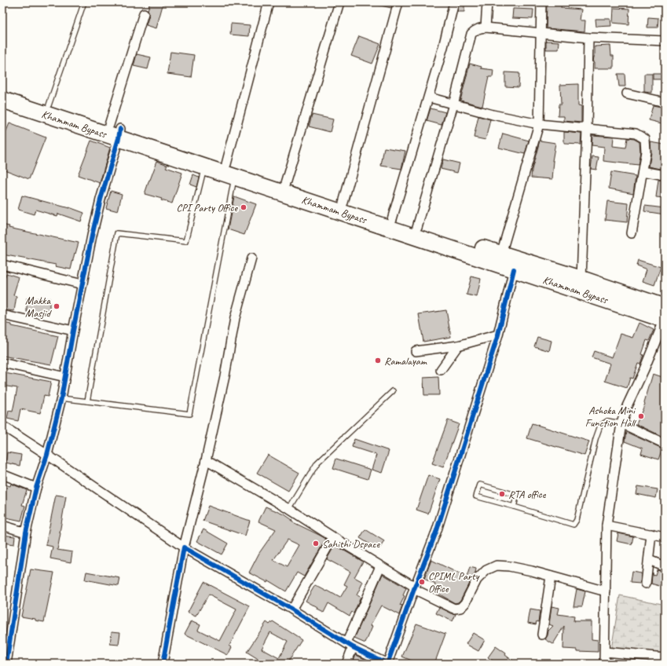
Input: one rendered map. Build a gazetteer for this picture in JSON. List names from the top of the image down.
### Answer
{
  "streets": {
    "highway": ["Khammam Bypass"]
  },
  "places": [
    "CPI Party Office",
    "Makka Masjid",
    "Ramalayam",
    "Ashoka Mini Function Hall",
    "RTA office",
    "Sahithi Dspace",
    "CPIML Party Office"
  ]
}
